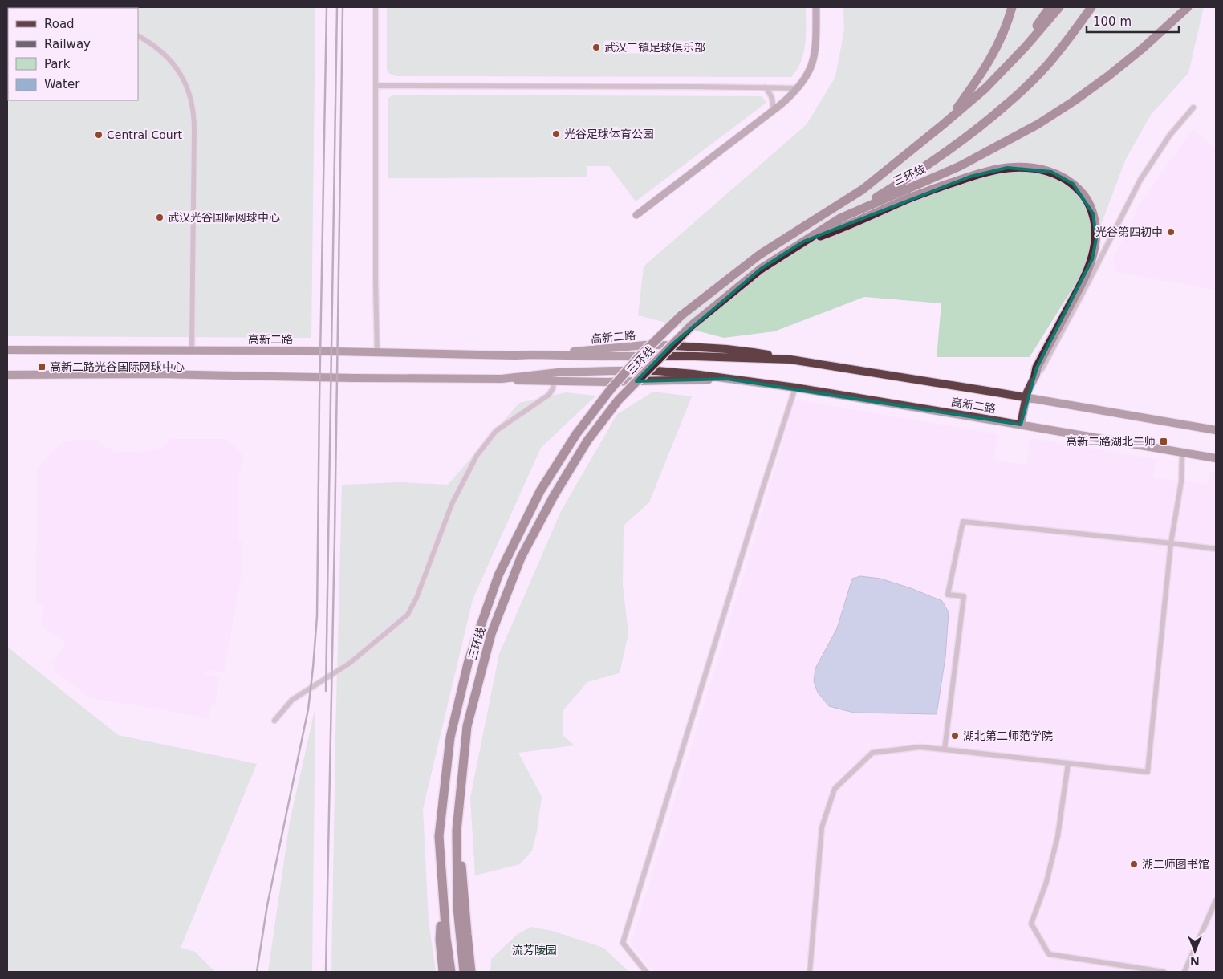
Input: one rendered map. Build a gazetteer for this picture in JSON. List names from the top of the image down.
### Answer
{
  "streets": {
    "highway": ["三环线"],
    "main road": ["高新二路"]
  },
  "parks": ["流芳陵园"],
  "places": {
    "other": [
      "武汉三镇足球俱乐部",
      "光谷足球体育公园",
      "Central Court",
      "武汉光谷国际网球中心",
      "光谷第四初中",
      "湖北第二师范学院",
      "湖二师图书馆"
    ],
    "transit": ["高新二路光谷国际网球中心", "高新二路湖北二师"]
  },
  "legend": [
    "Road",
    "Railway",
    "Park",
    "Water"
  ],
  "scale_bar": "100 m",
  "north": "bottom"
}
